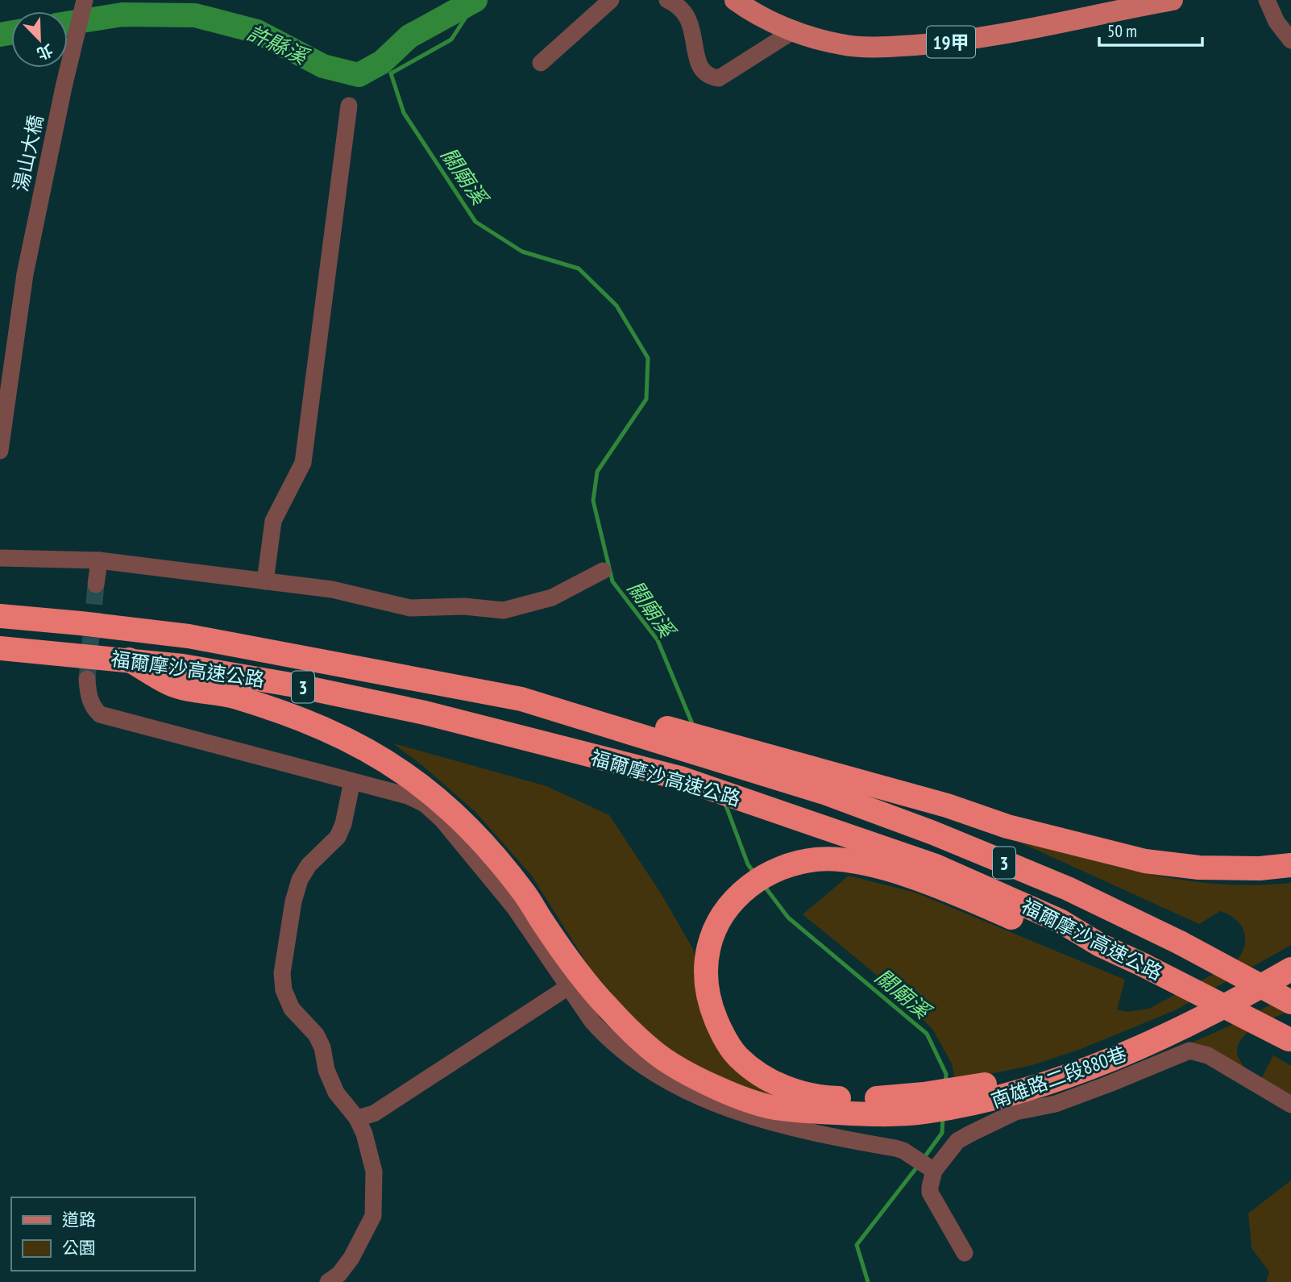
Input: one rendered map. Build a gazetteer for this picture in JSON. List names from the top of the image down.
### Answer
{
  "streets": {
    "highway": ["福爾摩沙高速公路", "3"],
    "main road": ["19甲"],
    "street": ["湯山大橋", "南雄路二段880巷"]
  },
  "water": ["許縣溪", "關廟溪"],
  "legend": ["道路", "公園"],
  "scale_bar": "50 m",
  "north": "bottom right"
}
